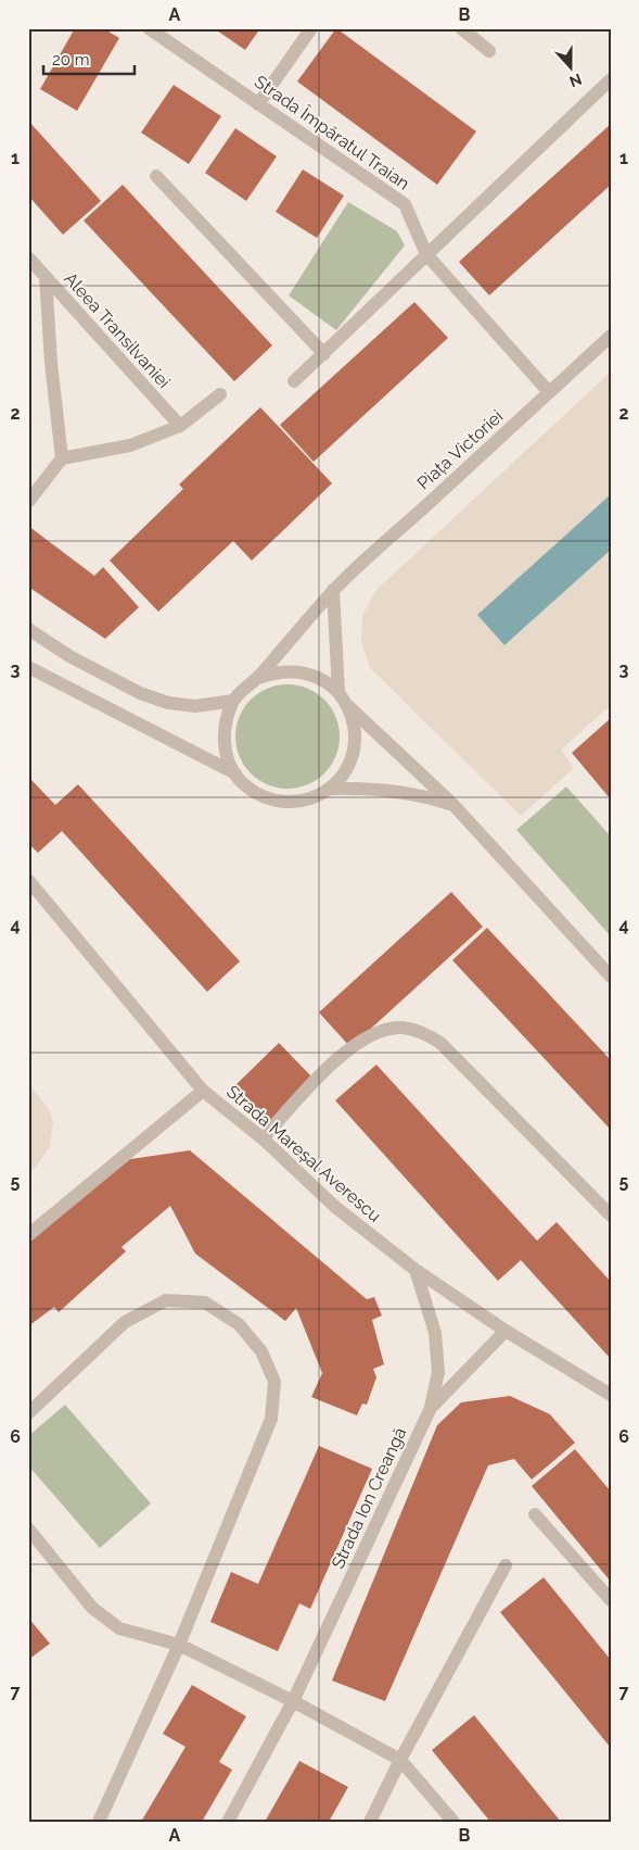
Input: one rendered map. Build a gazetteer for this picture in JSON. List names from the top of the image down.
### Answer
{
  "streets": {
    "street": [
      "Strada Împăratul Traian",
      "Aleea Transilvaniei",
      "Piața Victoriei",
      "Strada Mareșal Averescu",
      "Strada Ion Creangă"
    ]
  },
  "crossings": [
    ["Strada Împăratul Traian", "Piața Victoriei"],
    ["Strada Mareșal Averescu", "Strada Ion Creangă"]
  ],
  "scale_bar": "20 m",
  "north": "bottom",
  "grid": {
    "columns": ["A", "B"],
    "rows": [
      "1",
      "2",
      "3",
      "4",
      "5",
      "6",
      "7"
    ]
  }
}
